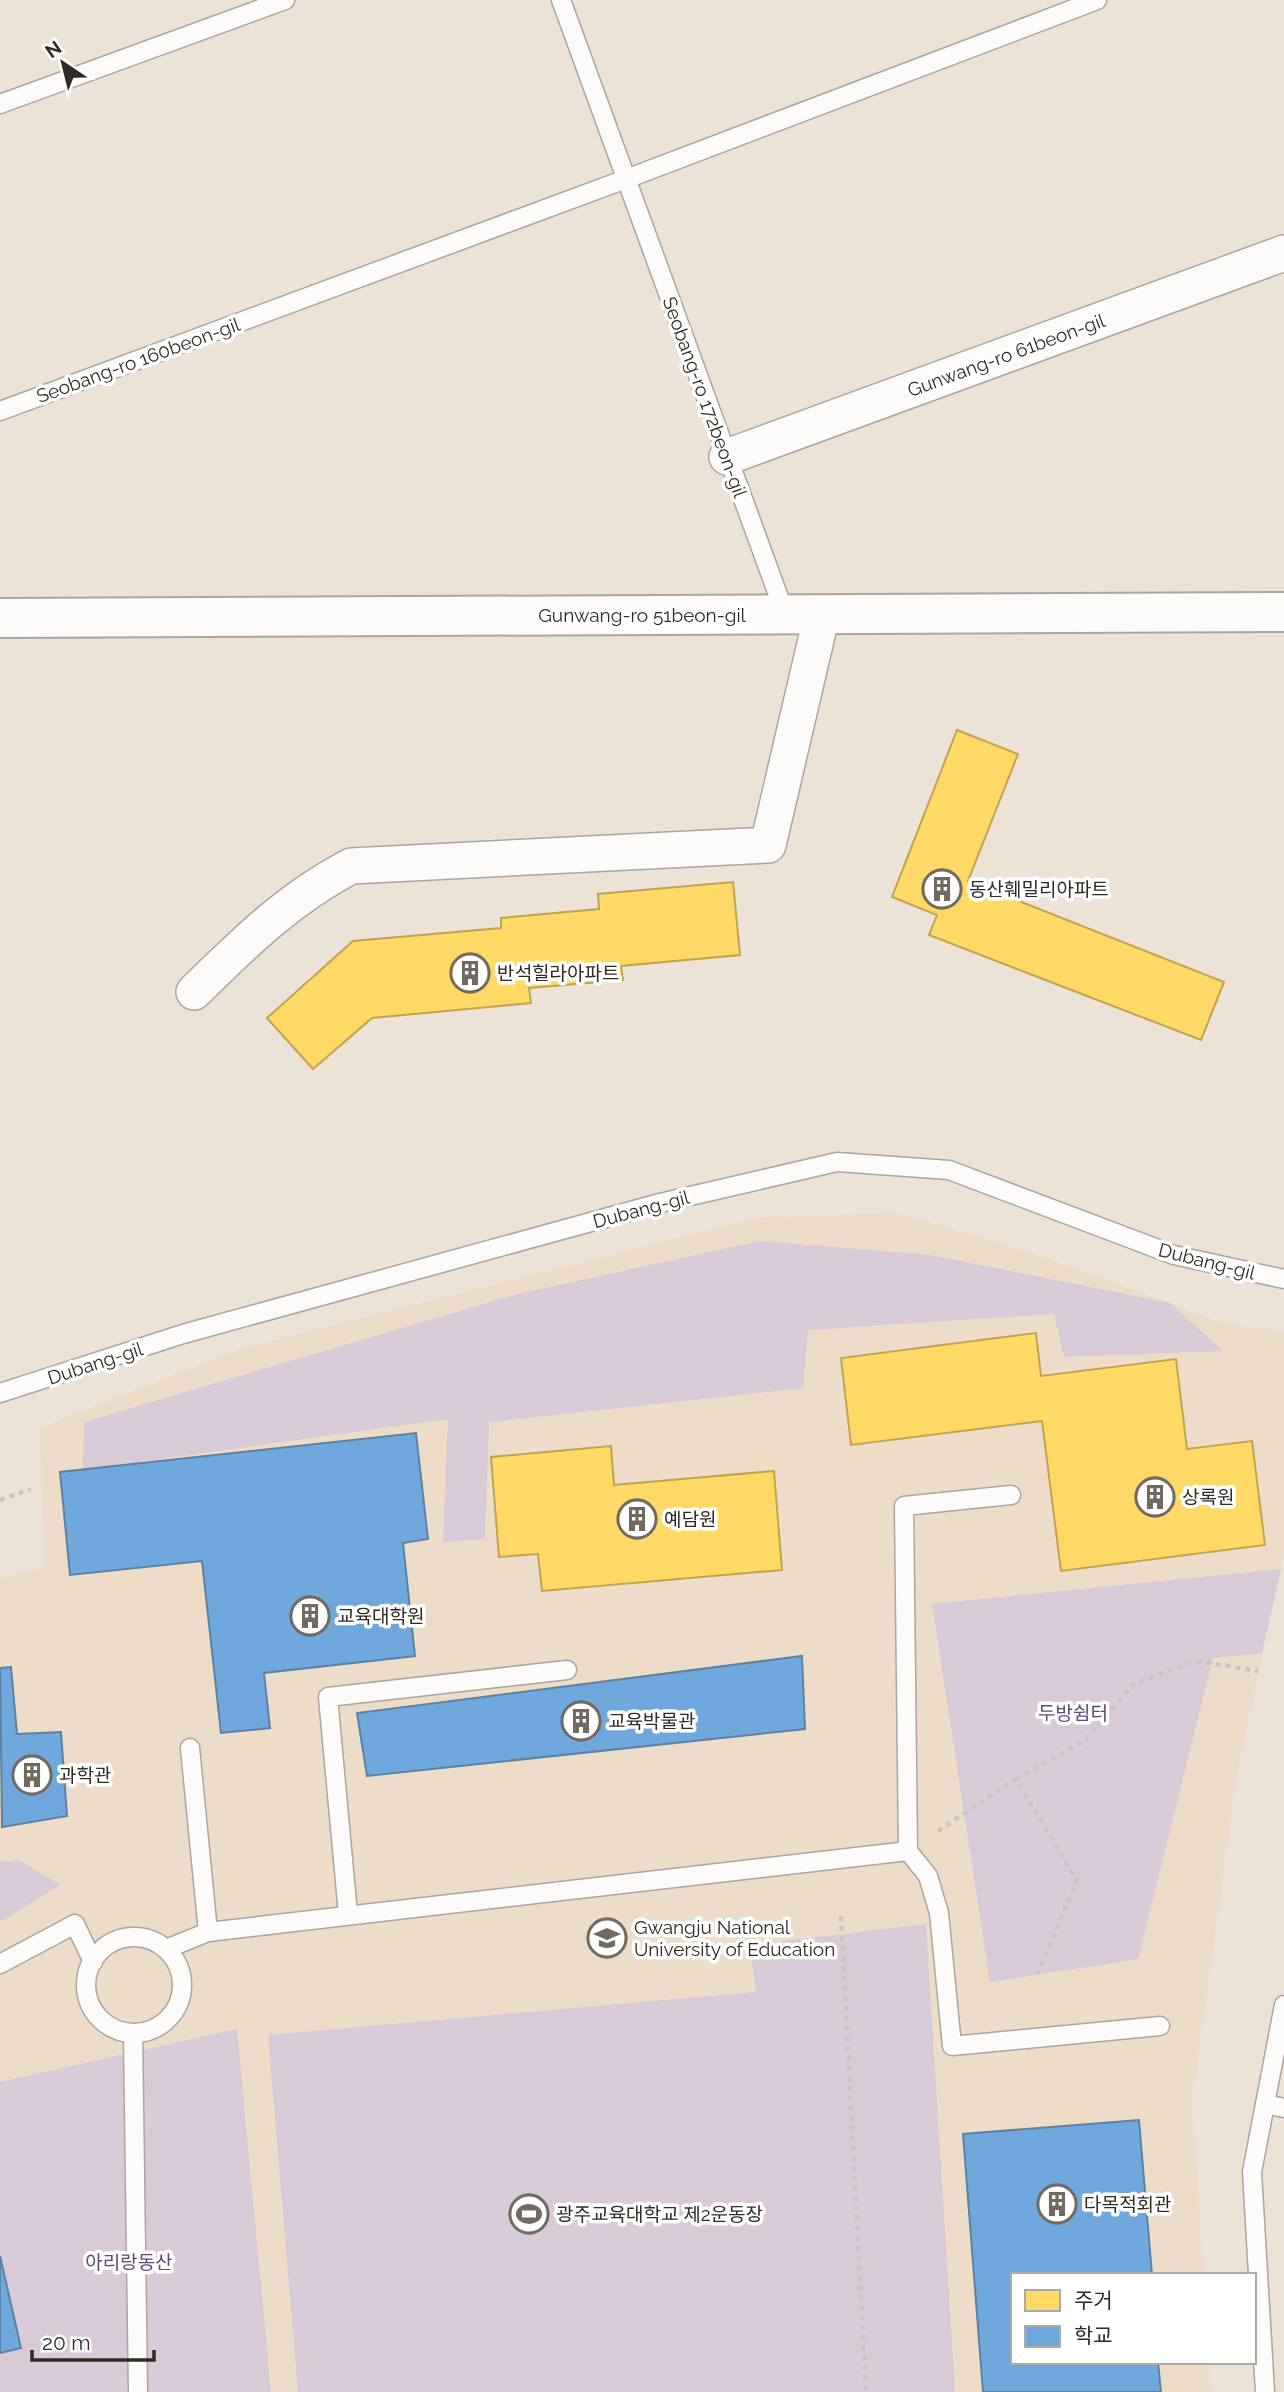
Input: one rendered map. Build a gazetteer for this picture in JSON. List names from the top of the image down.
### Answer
{
  "streets": {
    "street": ["Gunwang-ro 61beon-gil", "Gunwang-ro 51beon-gil"],
    "lane": ["Seobang-ro 160beon-gil", "Seobang-ro 172beon-gil", "Dubang-gil"]
  },
  "crossings": [
    ["Gunwang-ro 61beon-gil", "Seobang-ro 172beon-gil"],
    ["Seobang-ro 160beon-gil", "Seobang-ro 172beon-gil"],
    ["Seobang-ro 172beon-gil", "Gunwang-ro 51beon-gil"]
  ],
  "parks": ["두방쉼터", "아리랑동산"],
  "places": {
    "building": [
      "동산훼밀리아파트",
      "반석힐라아파트",
      "상록원",
      "예담원",
      "교육대학원",
      "교육박물관",
      "과학관",
      "다목적회관"
    ],
    "school or university": ["Gwangju National University of Education"],
    "sports": ["광주교육대학교 제2운동장"]
  },
  "legend": ["주거", "학교"],
  "scale_bar": "20 m",
  "north": "top left"
}
